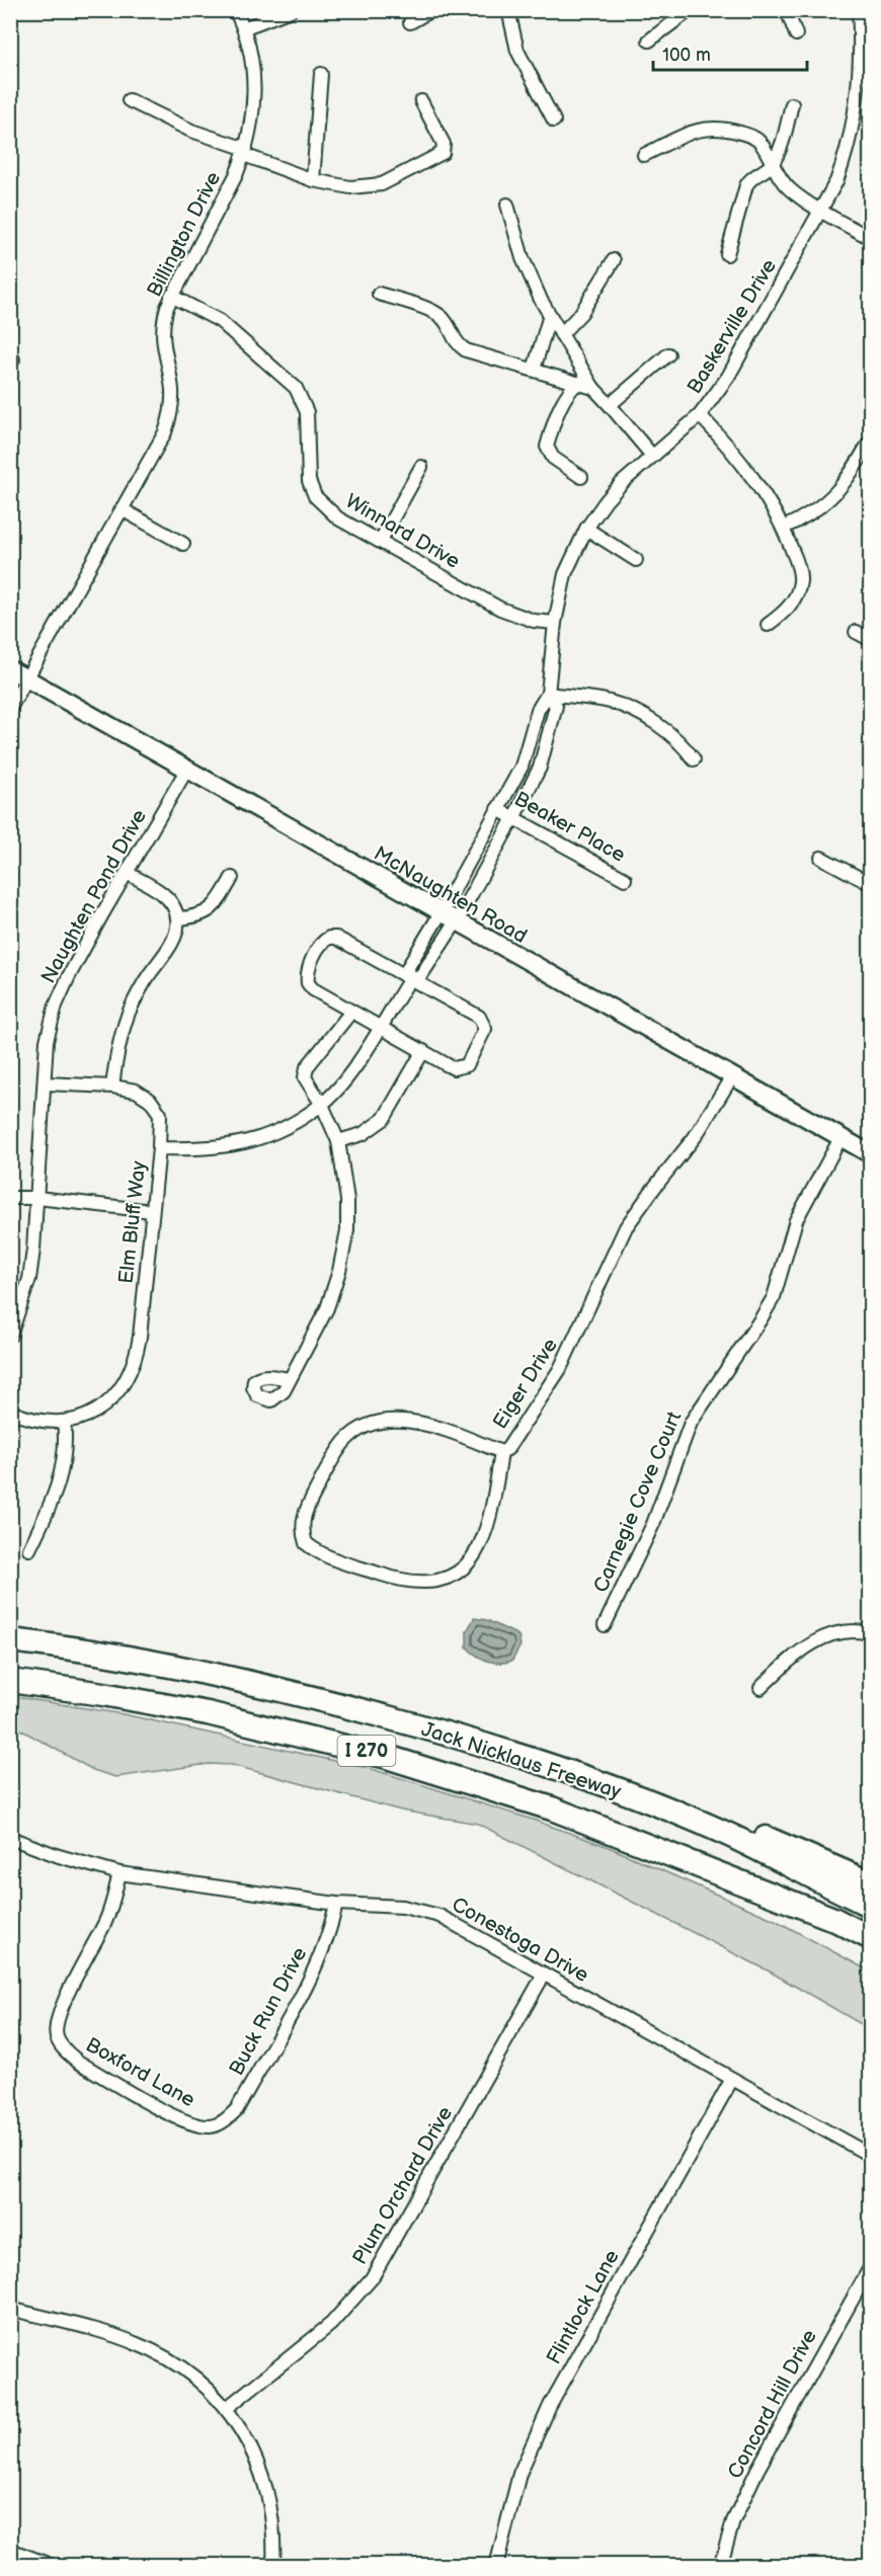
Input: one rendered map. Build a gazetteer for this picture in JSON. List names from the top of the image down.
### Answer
{
  "streets": {
    "highway": ["I 270", "Jack Nicklaus Freeway"],
    "street": [
      "Billington Drive",
      "Baskerville Drive",
      "Winnard Drive",
      "Beaker Place",
      "McNaughten Road",
      "Naughten Pond Drive",
      "Elm Bluff Way",
      "Eiger Drive",
      "Carnegie Cove Court",
      "Conestoga Drive",
      "Buck Run Drive",
      "Boxford Lane",
      "Plum Orchard Drive",
      "Flintlock Lane",
      "Concord Hill Drive"
    ]
  },
  "crossings": [
    ["Billington Drive", "Winnard Drive"],
    ["Billington Drive", "McNaughten Road"],
    ["Baskerville Drive", "Winnard Drive"],
    ["Baskerville Drive", "Beaker Place"],
    ["Baskerville Drive", "McNaughten Road"],
    ["McNaughten Road", "Naughten Pond Drive"],
    ["McNaughten Road", "Eiger Drive"],
    ["McNaughten Road", "Carnegie Cove Court"],
    ["Naughten Pond Drive", "Elm Bluff Way"],
    ["Conestoga Drive", "Buck Run Drive"],
    ["Conestoga Drive", "Boxford Lane"],
    ["Conestoga Drive", "Plum Orchard Drive"],
    ["Conestoga Drive", "Flintlock Lane"],
    ["Buck Run Drive", "Boxford Lane"]
  ],
  "scale_bar": "100 m"
}
